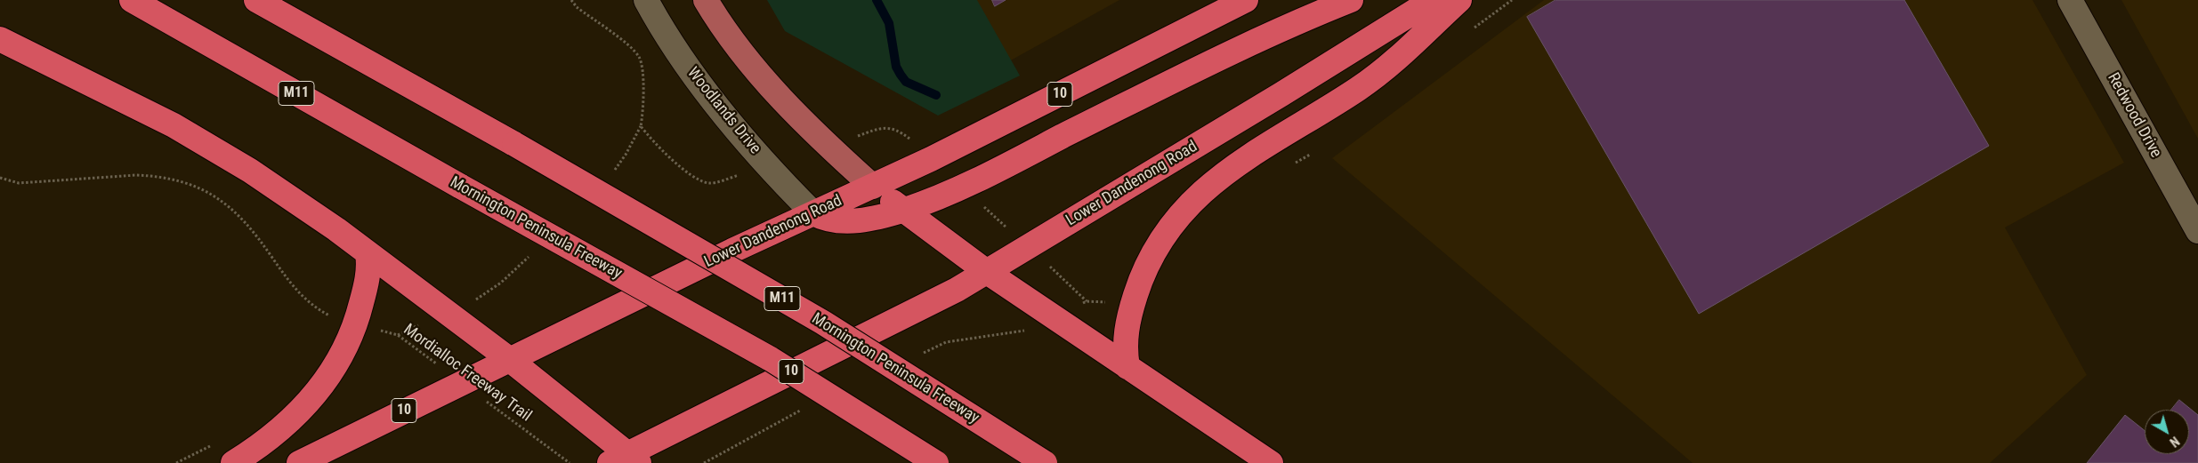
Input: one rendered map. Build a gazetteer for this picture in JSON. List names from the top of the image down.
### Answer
{
  "streets": {
    "highway": [
      "M11",
      "10",
      "Lower Dandenong Road",
      "Mornington Peninsula Freeway"
    ],
    "street": ["Woodlands Drive", "Redwood Drive"],
    "path": ["Mordialloc Freeway Trail"]
  },
  "crossings": [
    ["Woodlands Drive", "Lower Dandenong Road"],
    ["Lower Dandenong Road", "Mordialloc Freeway Trail"]
  ],
  "north": "bottom right"
}
